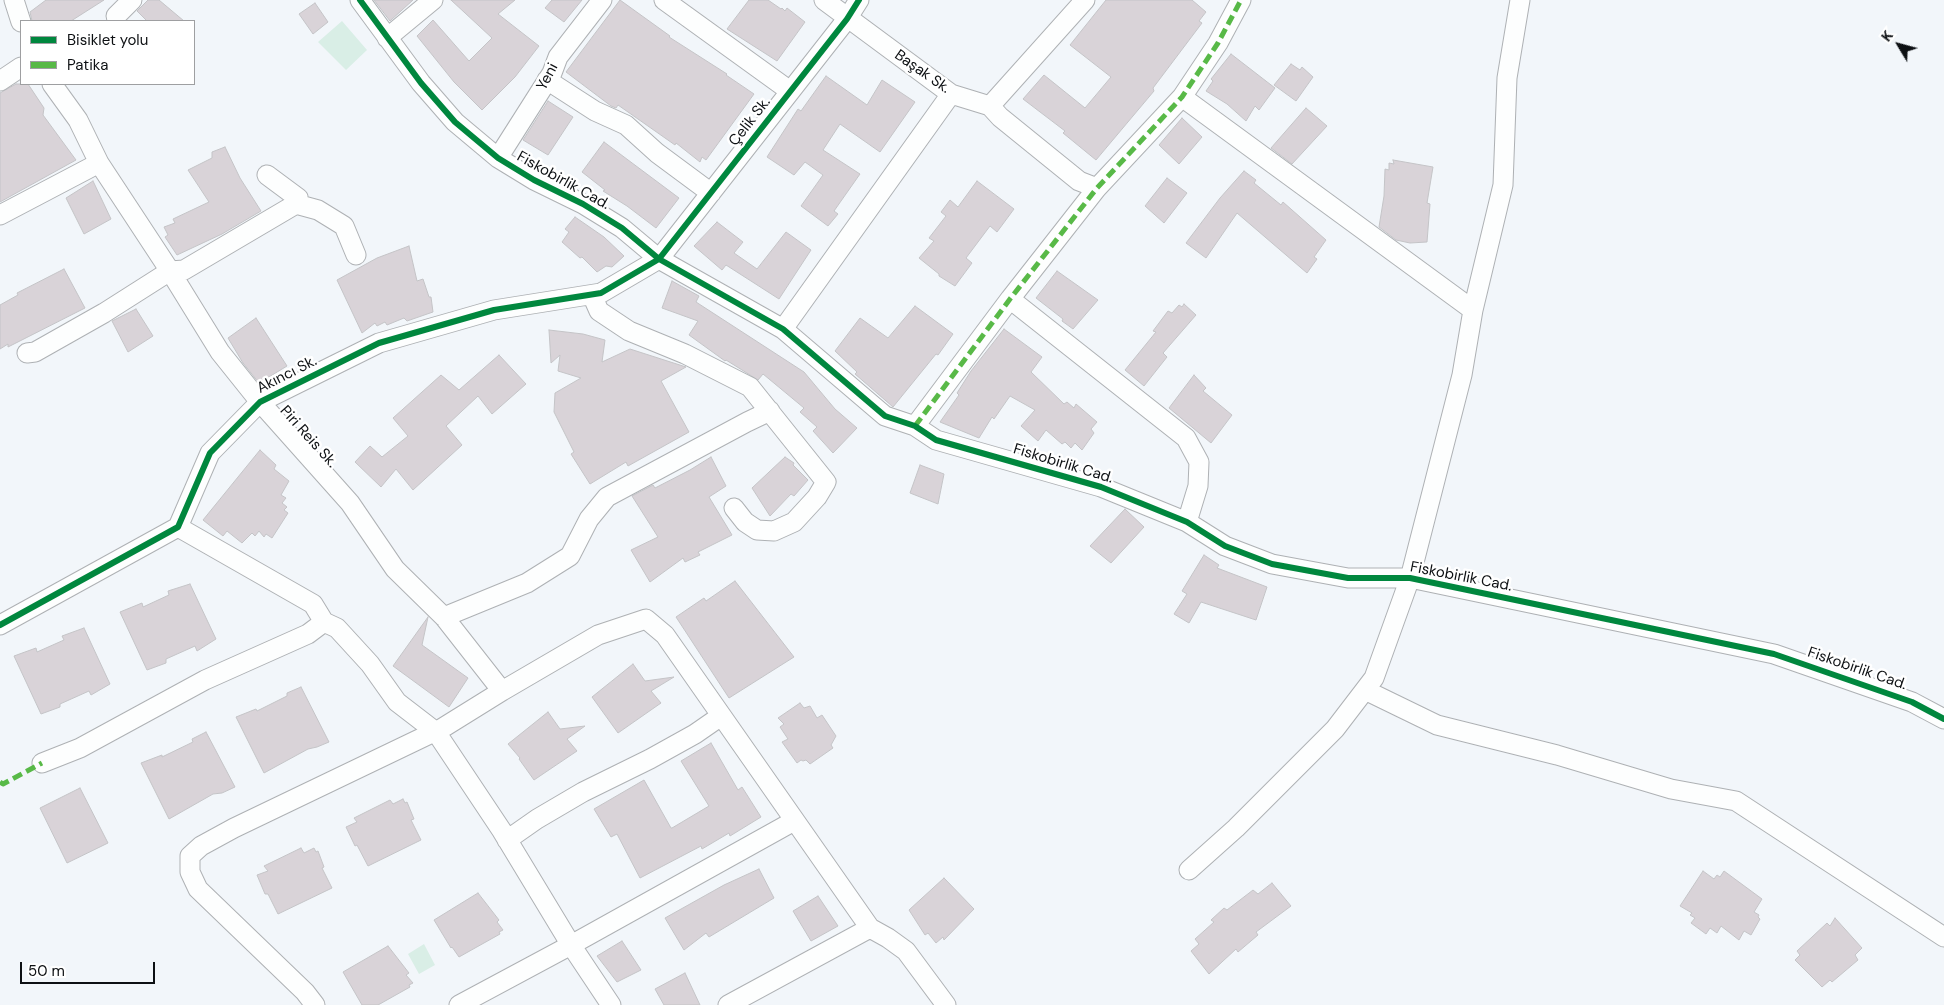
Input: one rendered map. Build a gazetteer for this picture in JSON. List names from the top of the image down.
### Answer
{
  "streets": {
    "street": [
      "Başak Sk.",
      "Yeni",
      "Çelik Sk.",
      "Fiskobirlik Cad.",
      "Akıncı Sk.",
      "Piri Reis Sk."
    ]
  },
  "crossings": [
    ["Başak Sk.", "Çelik Sk."],
    ["Yeni", "Fiskobirlik Cad."],
    ["Çelik Sk.", "Fiskobirlik Cad."],
    ["Çelik Sk.", "Akıncı Sk."],
    ["Fiskobirlik Cad.", "Akıncı Sk."],
    ["Akıncı Sk.", "Piri Reis Sk."]
  ],
  "legend": ["Bisiklet yolu", "Patika"],
  "scale_bar": "50 m",
  "north": "top left"
}
